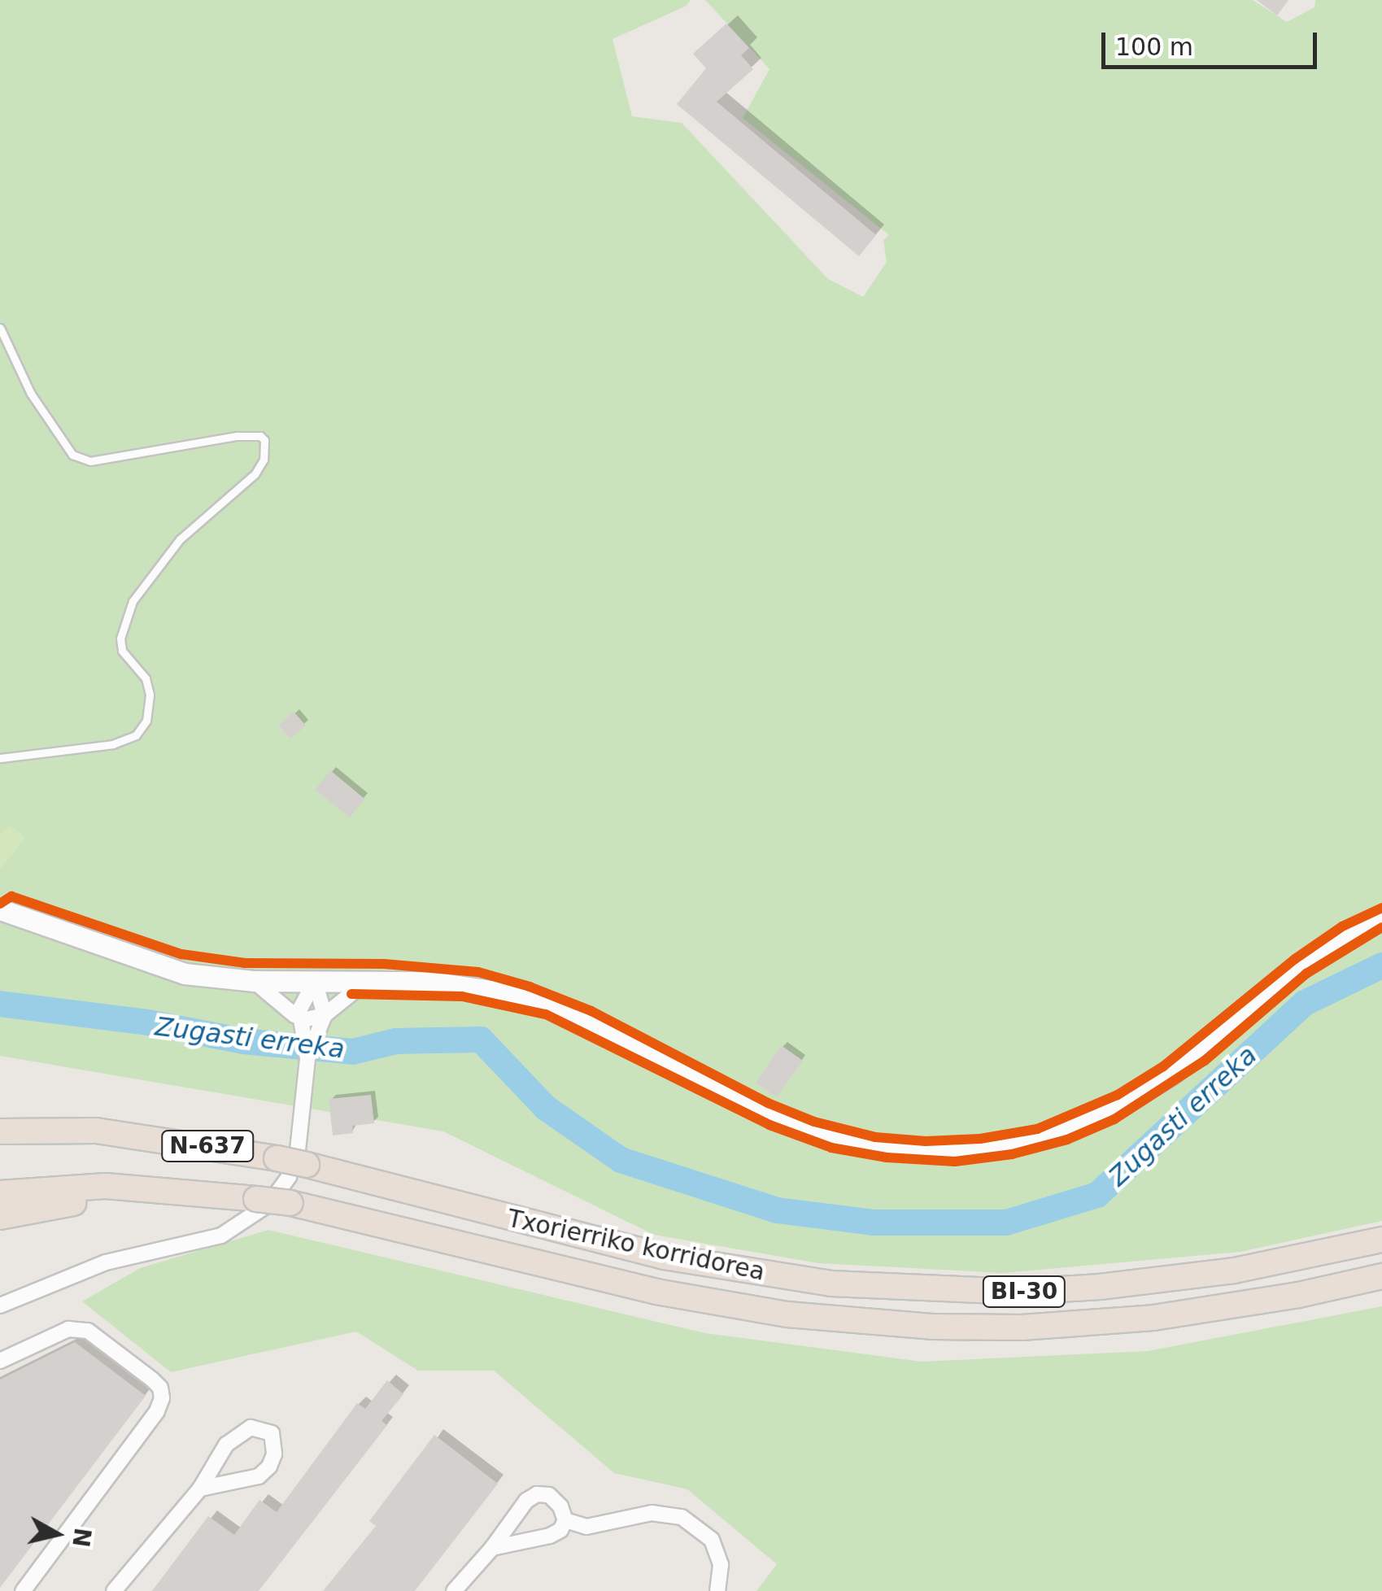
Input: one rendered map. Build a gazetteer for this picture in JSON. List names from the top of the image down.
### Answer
{
  "streets": {
    "highway": ["N-637", "Txorierriko korridorea", "BI-30"]
  },
  "water": ["Zugasti erreka"],
  "scale_bar": "100 m",
  "north": "right"
}
